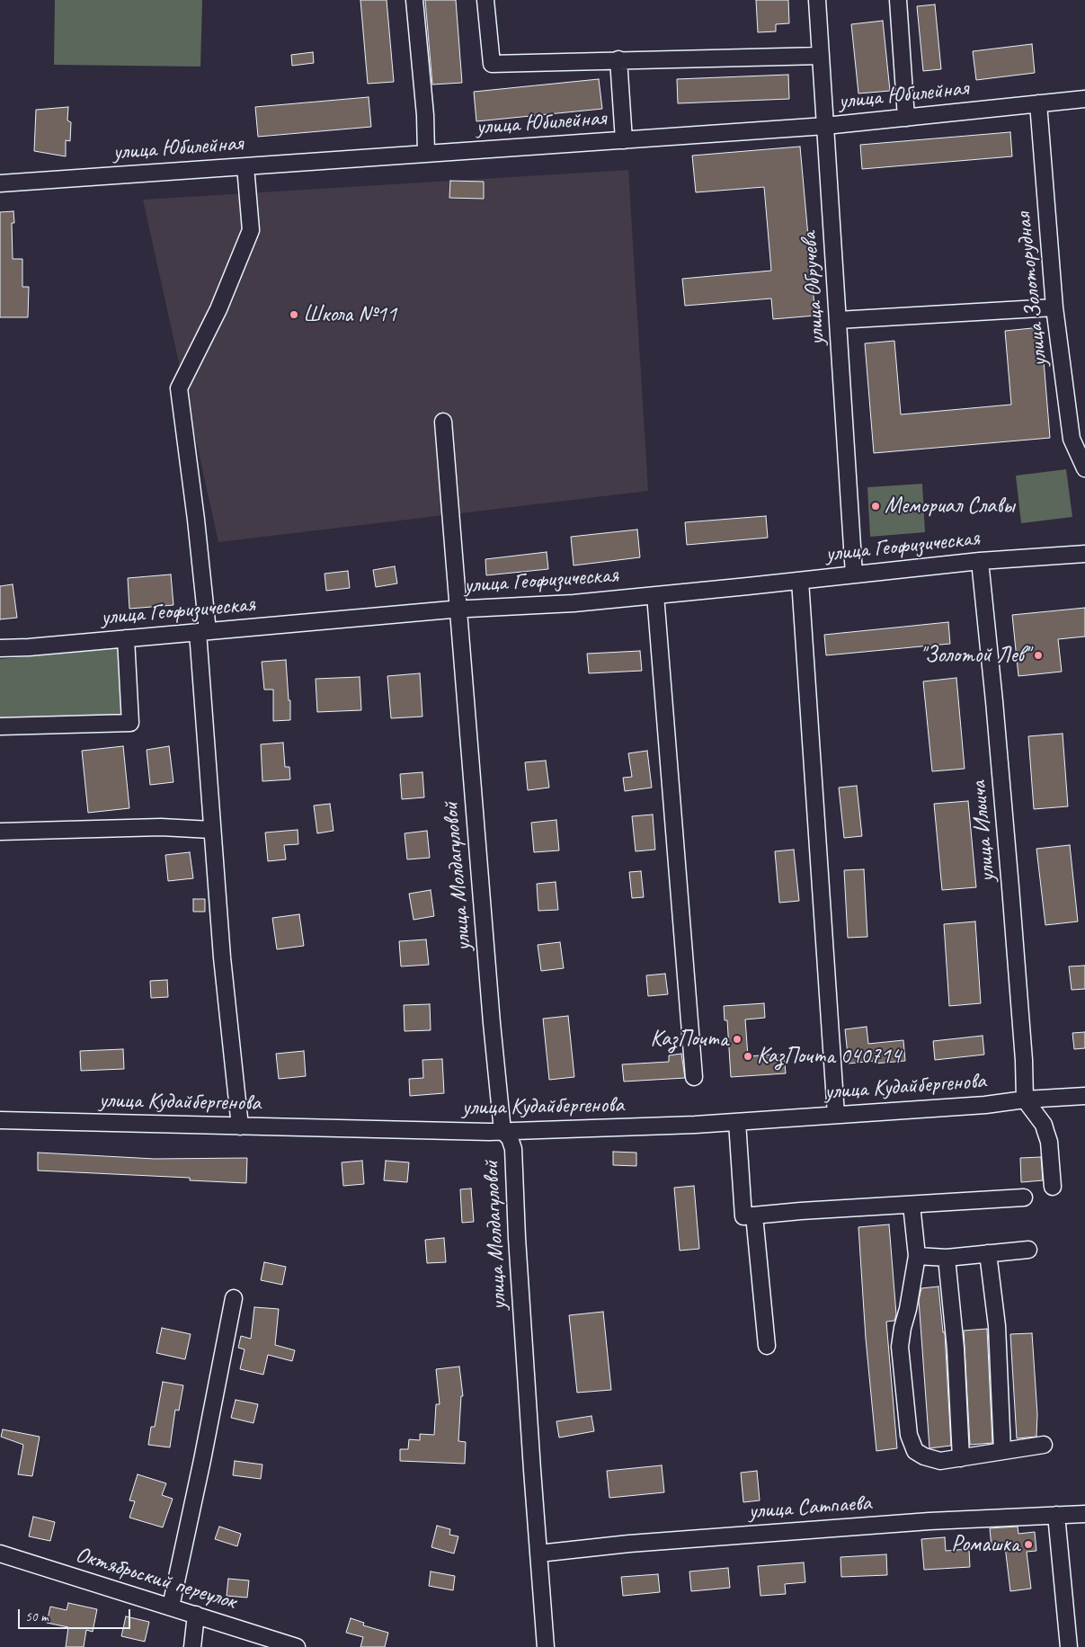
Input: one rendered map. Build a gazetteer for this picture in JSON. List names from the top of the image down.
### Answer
{
  "streets": {
    "street": [
      "улица Юбилейная",
      "улица Обручева",
      "улица Золоторудная",
      "улица Геофизическая",
      "улица Ильича",
      "улица Молдагуловой",
      "улица Кудайбергенова",
      "улица Сатпаева",
      "Октябрьский переулок"
    ]
  },
  "crossings": [
    ["улица Юбилейная", "улица Обручева"],
    ["улица Юбилейная", "улица Золоторудная"],
    ["улица Обручева", "улица Геофизическая"],
    ["улица Геофизическая", "улица Ильича"],
    ["улица Геофизическая", "улица Молдагуловой"],
    ["улица Ильича", "улица Кудайбергенова"],
    ["улица Молдагуловой", "улица Кудайбергенова"],
    ["улица Молдагуловой", "улица Сатпаева"]
  ],
  "places": [
    "Школа №11",
    "Мемориал Славы",
    "\"Золотой Лев\"",
    "КазПочта",
    "КазПочта 040714",
    "Ромашка"
  ],
  "scale_bar": "50 m"
}
